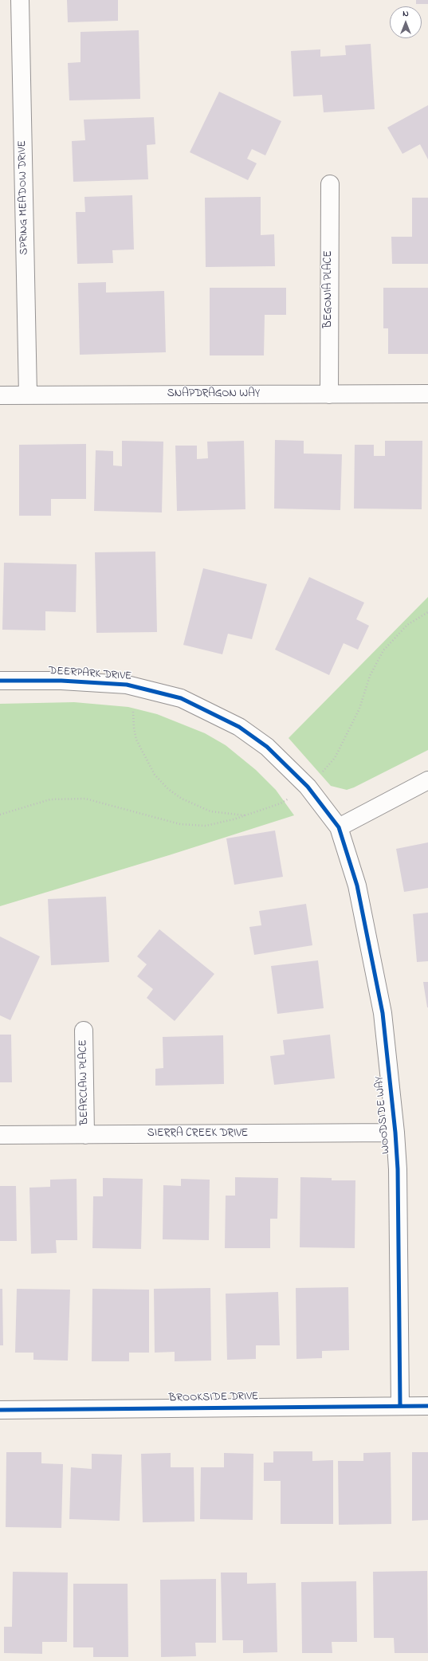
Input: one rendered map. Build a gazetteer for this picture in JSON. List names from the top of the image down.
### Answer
{
  "streets": {
    "street": [
      "SPRING MEADOW DRIVE",
      "BEGONIA PLACE",
      "SNAPDRAGON WAY",
      "DEERPARK DRIVE",
      "BEARCLAW PLACE",
      "WOODSIDE WAY",
      "SIERRA CREEK DRIVE",
      "BROOKSIDE DRIVE"
    ]
  },
  "crossings": [
    ["SPRING MEADOW DRIVE", "SNAPDRAGON WAY"],
    ["BEGONIA PLACE", "SNAPDRAGON WAY"],
    ["DEERPARK DRIVE", "WOODSIDE WAY"],
    ["BEARCLAW PLACE", "SIERRA CREEK DRIVE"],
    ["WOODSIDE WAY", "SIERRA CREEK DRIVE"],
    ["WOODSIDE WAY", "BROOKSIDE DRIVE"]
  ],
  "north": "top"
}
